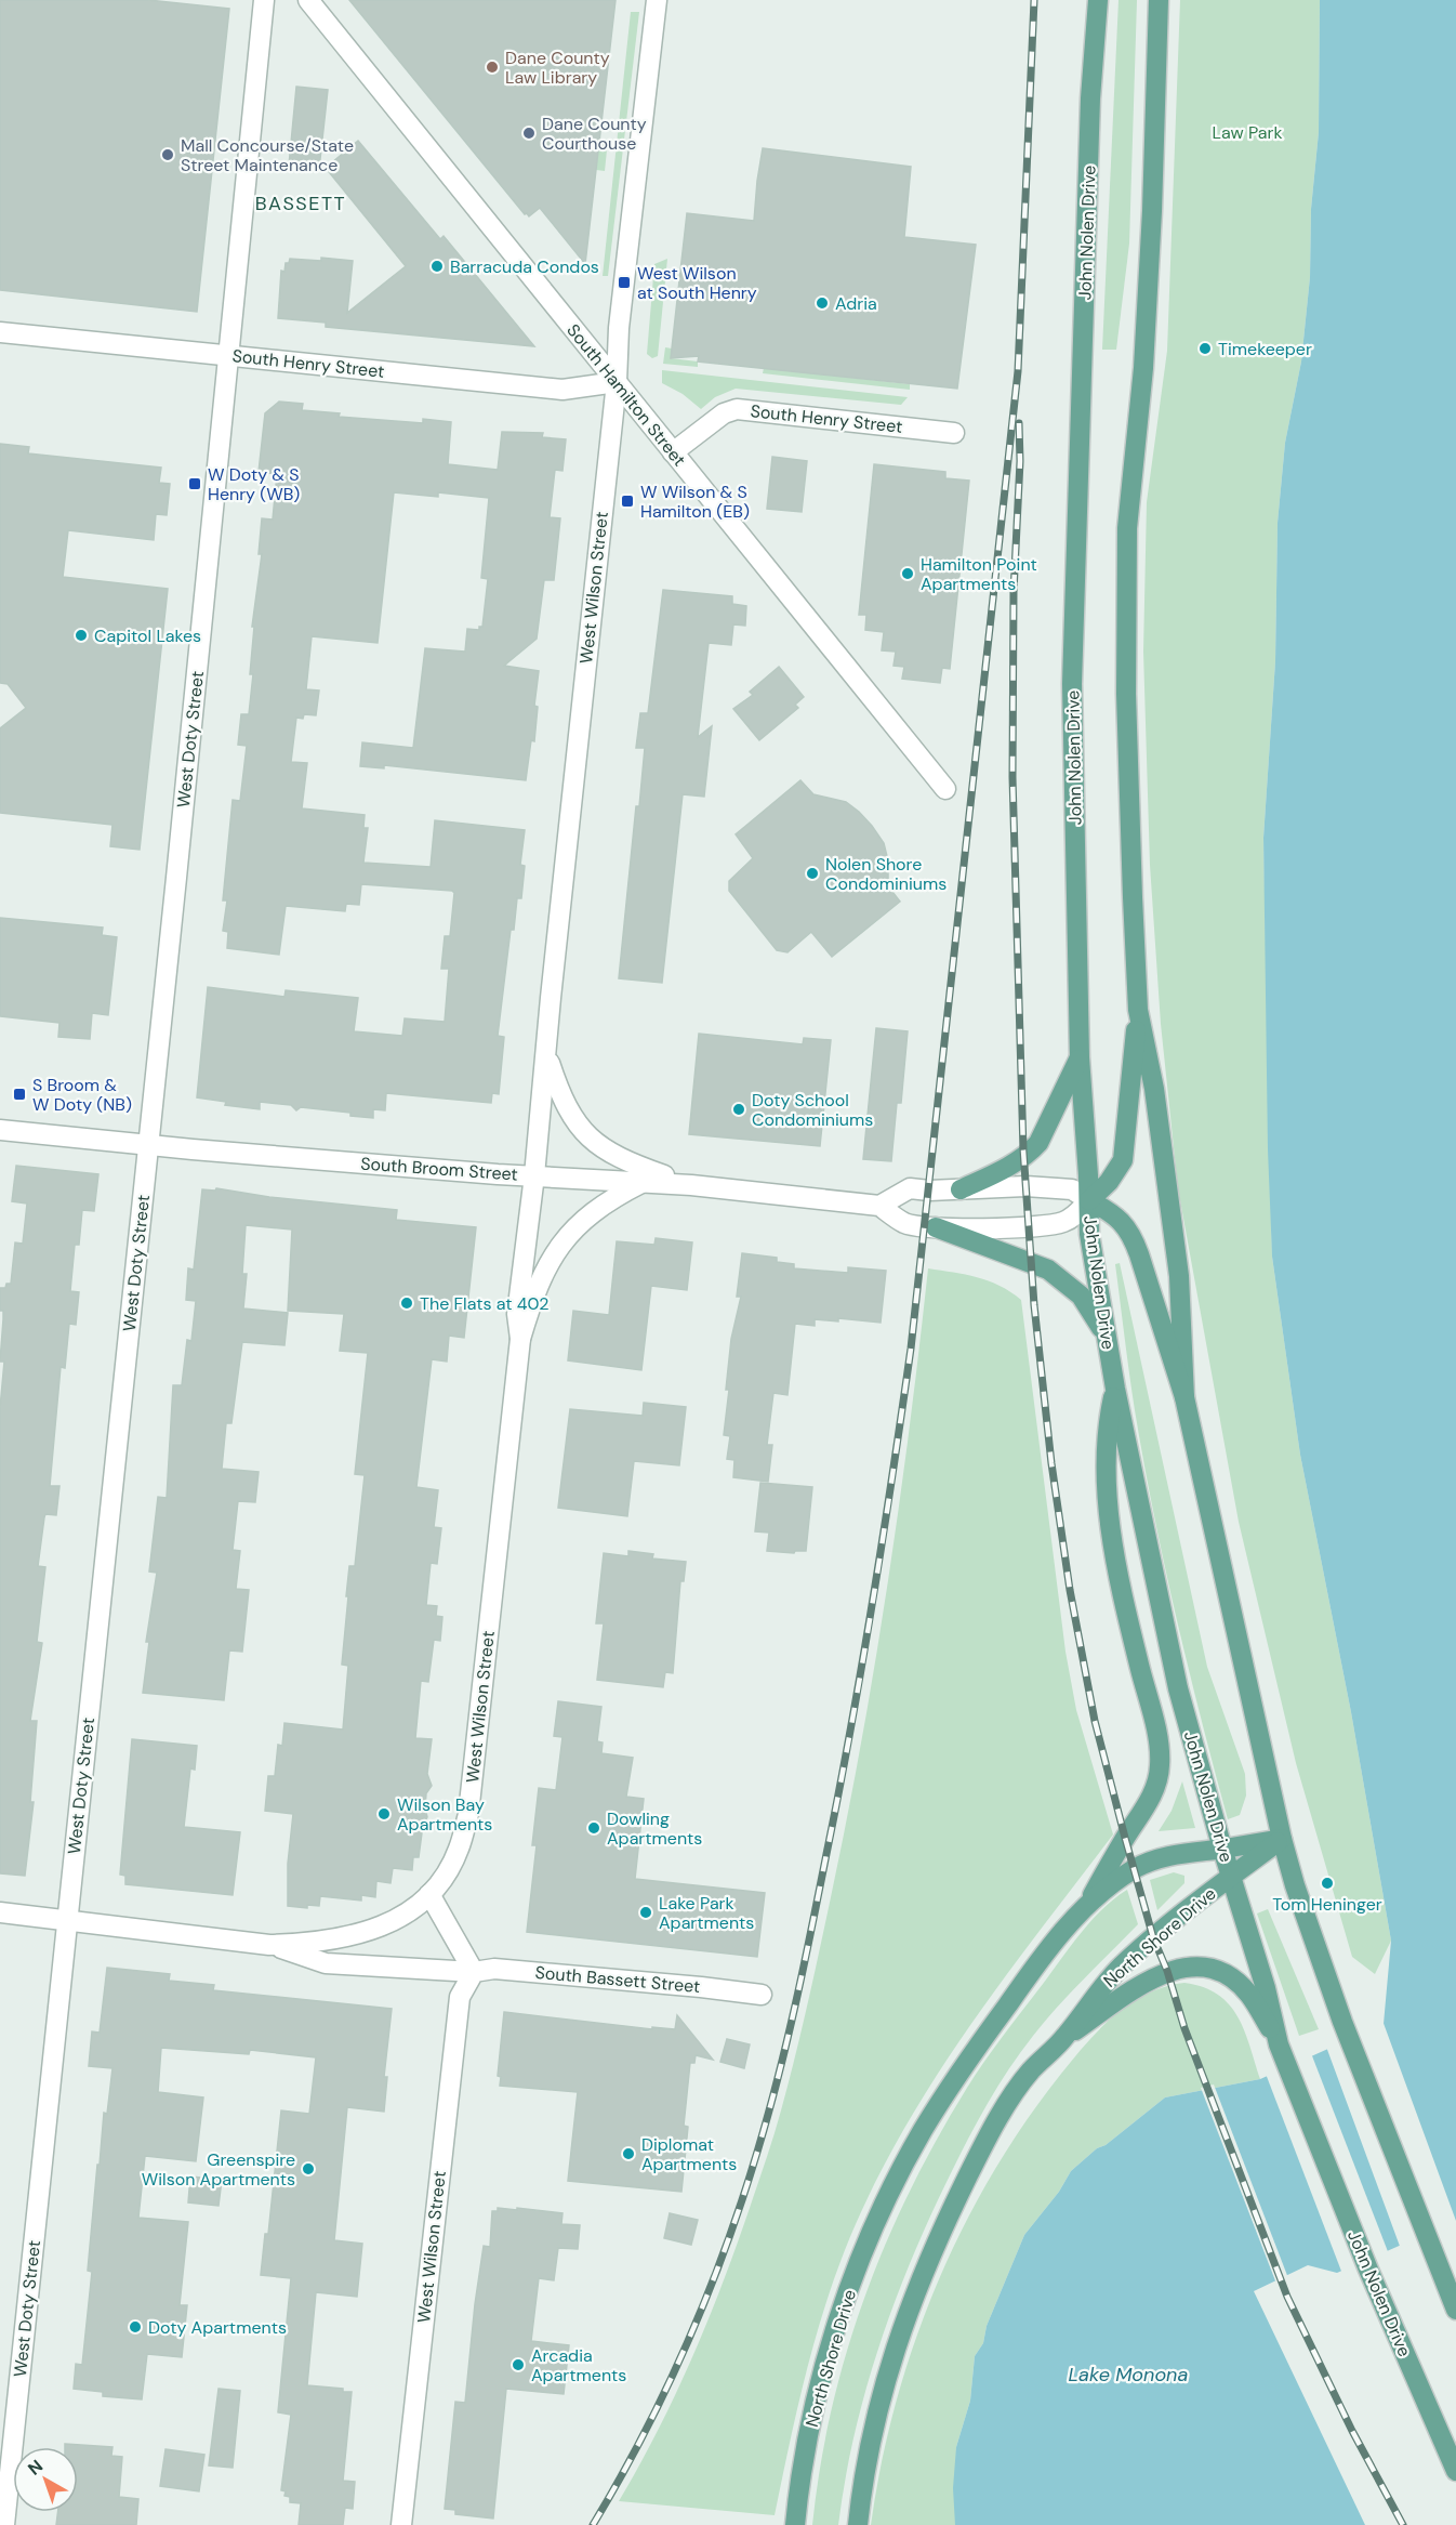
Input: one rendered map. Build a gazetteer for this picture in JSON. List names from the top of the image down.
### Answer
{
  "streets": {
    "main road": ["John Nolen Drive", "North Shore Drive"],
    "street": [
      "South Henry Street",
      "South Hamilton Street",
      "West Wilson Street",
      "West Doty Street",
      "South Broom Street",
      "South Bassett Street"
    ]
  },
  "crossings": [
    ["John Nolen Drive", "South Broom Street"],
    ["John Nolen Drive", "North Shore Drive"],
    ["South Henry Street", "South Hamilton Street"],
    ["South Henry Street", "West Wilson Street"],
    ["South Henry Street", "West Doty Street"],
    ["South Hamilton Street", "West Wilson Street"],
    ["West Wilson Street", "South Broom Street"],
    ["West Wilson Street", "South Bassett Street"],
    ["West Doty Street", "South Broom Street"]
  ],
  "districts": ["BASSETT"],
  "water": ["Lake Monona"],
  "parks": ["Law Park"],
  "places": {
    "other": [
      "Dane County Law Library",
      "Dane County Courthouse",
      "Mall Concourse/State Street Maintenance",
      "Barracuda Condos",
      "Adria",
      "Timekeeper",
      "Hamilton Point Apartments",
      "Capitol Lakes",
      "Nolen Shore Condominiums",
      "Doty School Condominiums",
      "The Flats at 402",
      "Wilson Bay Apartments",
      "Dowling Apartments",
      "Tom Heninger",
      "Lake Park Apartments",
      "Diplomat Apartments",
      "Greenspire Wilson Apartments",
      "Doty Apartments",
      "Arcadia Apartments"
    ],
    "transit": [
      "West Wilson at South Henry",
      "W Doty & S Henry (WB)",
      "W Wilson & S Hamilton (EB)",
      "S Broom & W Doty (NB)"
    ]
  },
  "north": "top left"
}
